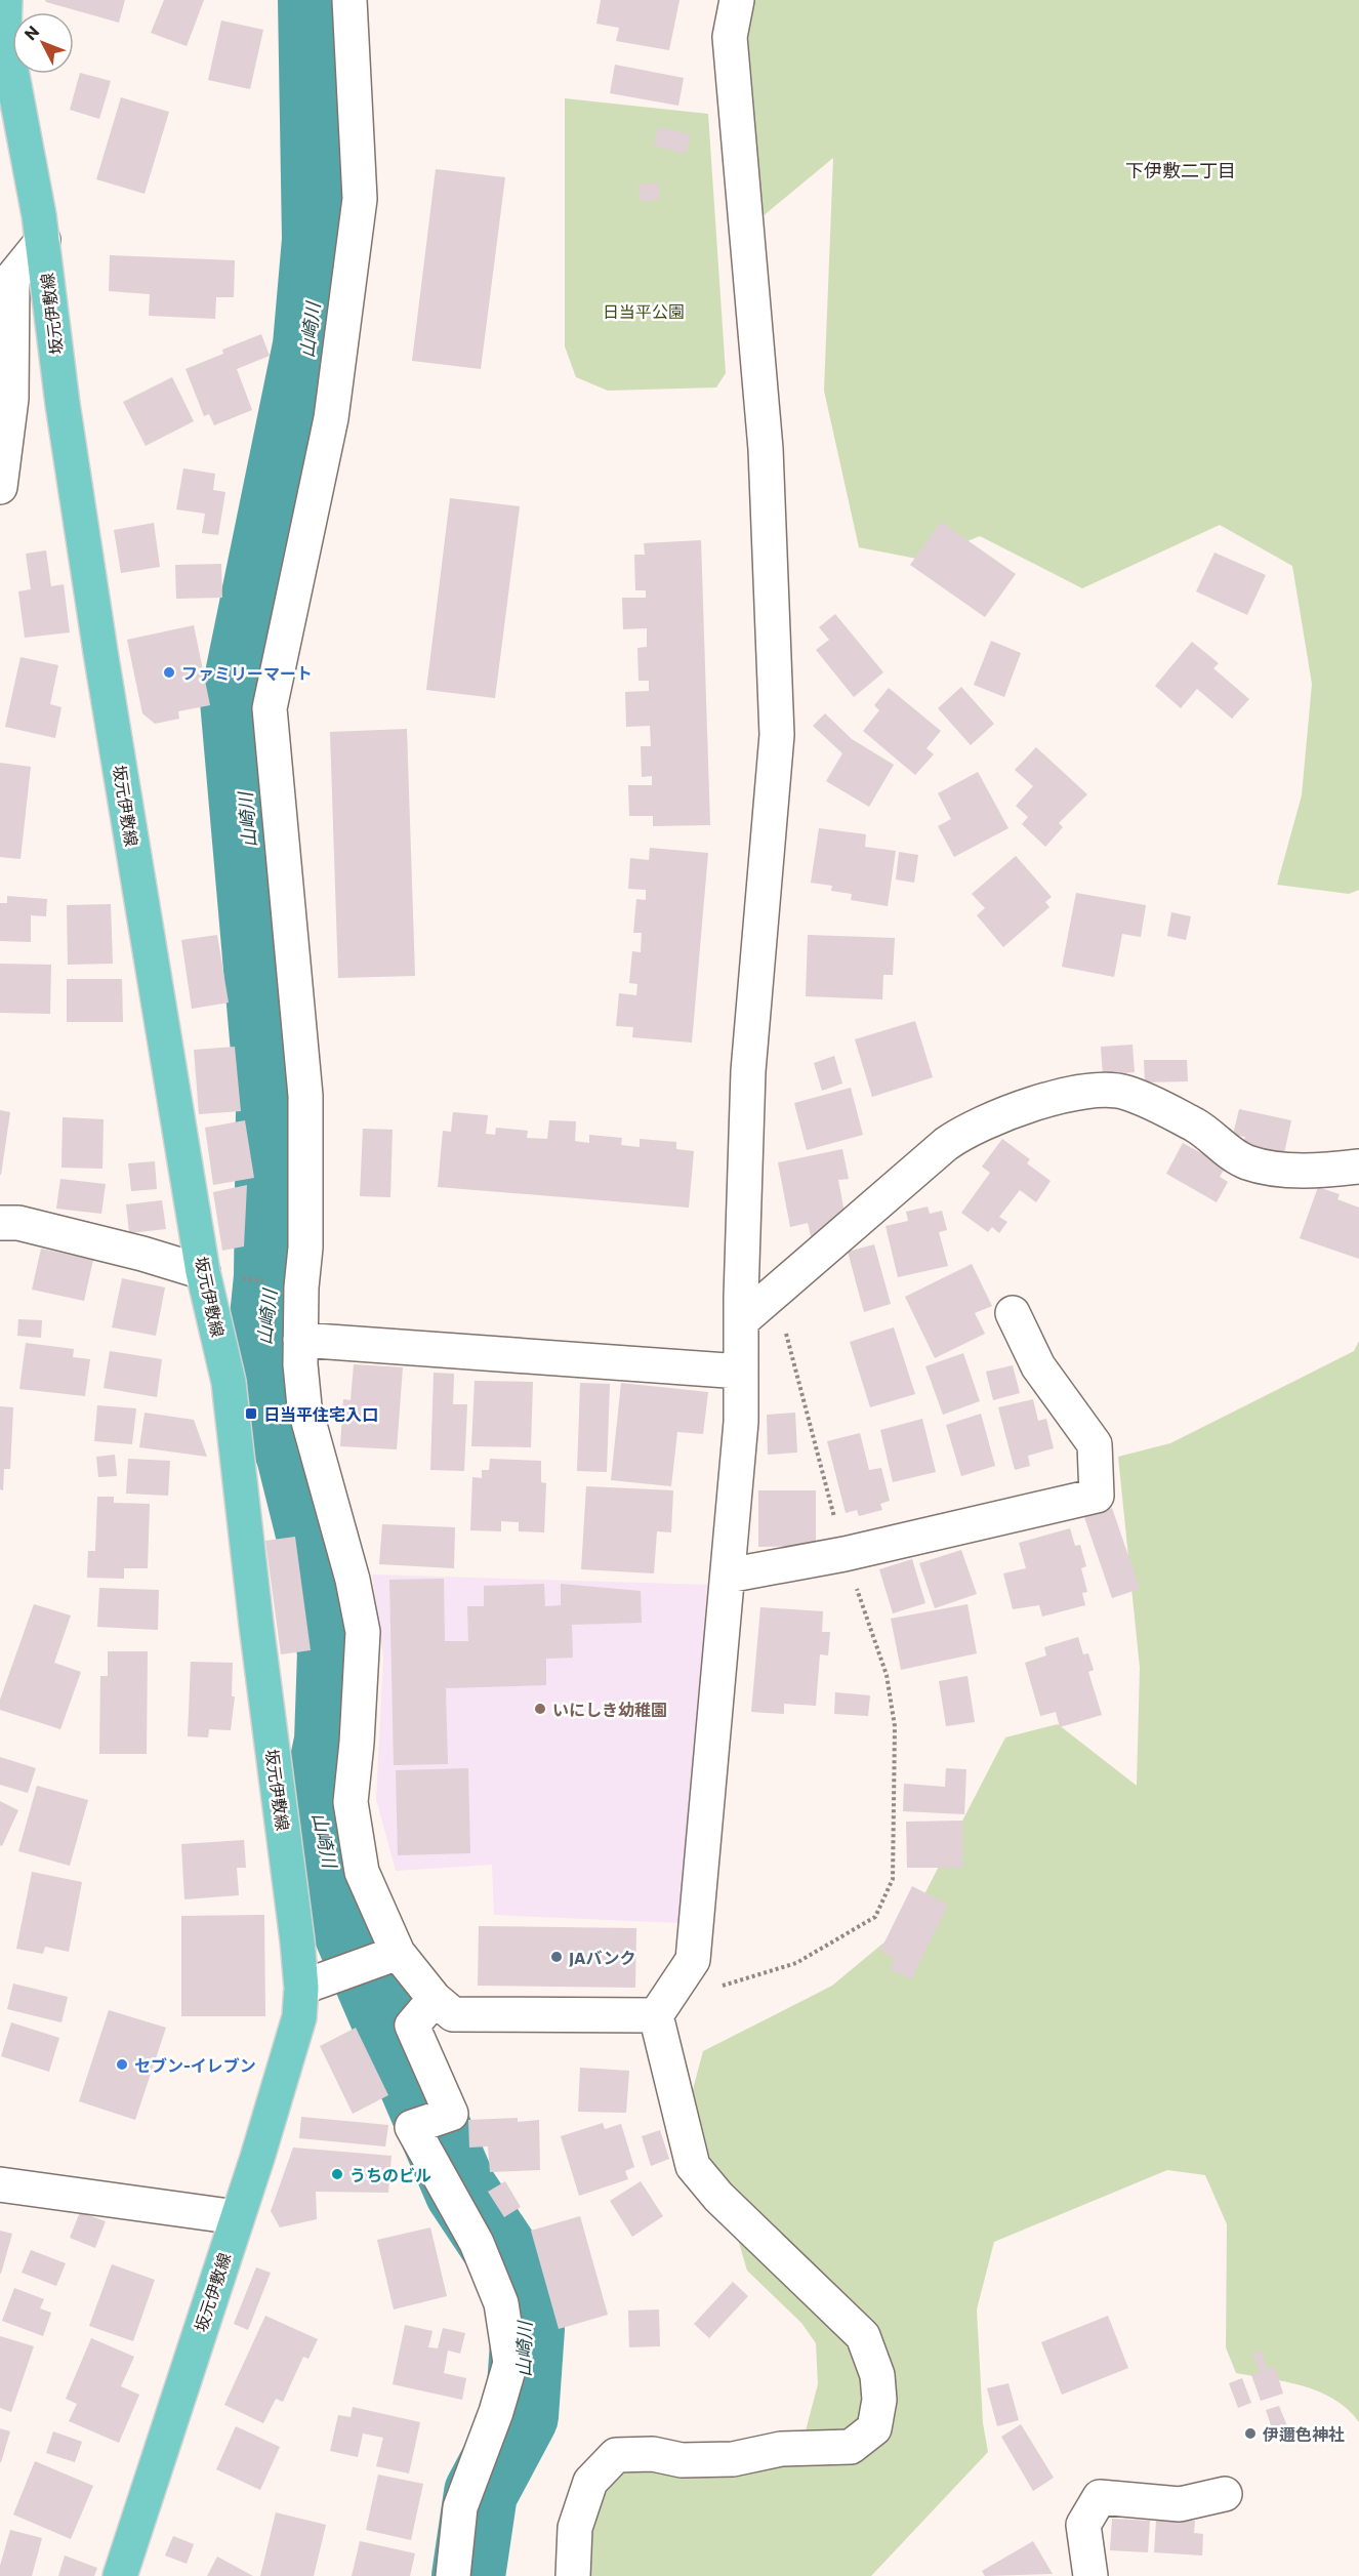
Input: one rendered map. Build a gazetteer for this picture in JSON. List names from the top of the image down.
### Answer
{
  "streets": {
    "main road": ["坂元伊敷線"]
  },
  "districts": ["下伊敷二丁目"],
  "water": ["山崎川"],
  "parks": ["日当平公園"],
  "places": {
    "other": [
      "ファミリーマート",
      "いにしき幼稚園",
      "JAバンク",
      "セブン-イレブン",
      "うちのビル",
      "伊邇色神社"
    ],
    "transit": ["日当平住宅入口"]
  },
  "north": "top left"
}
